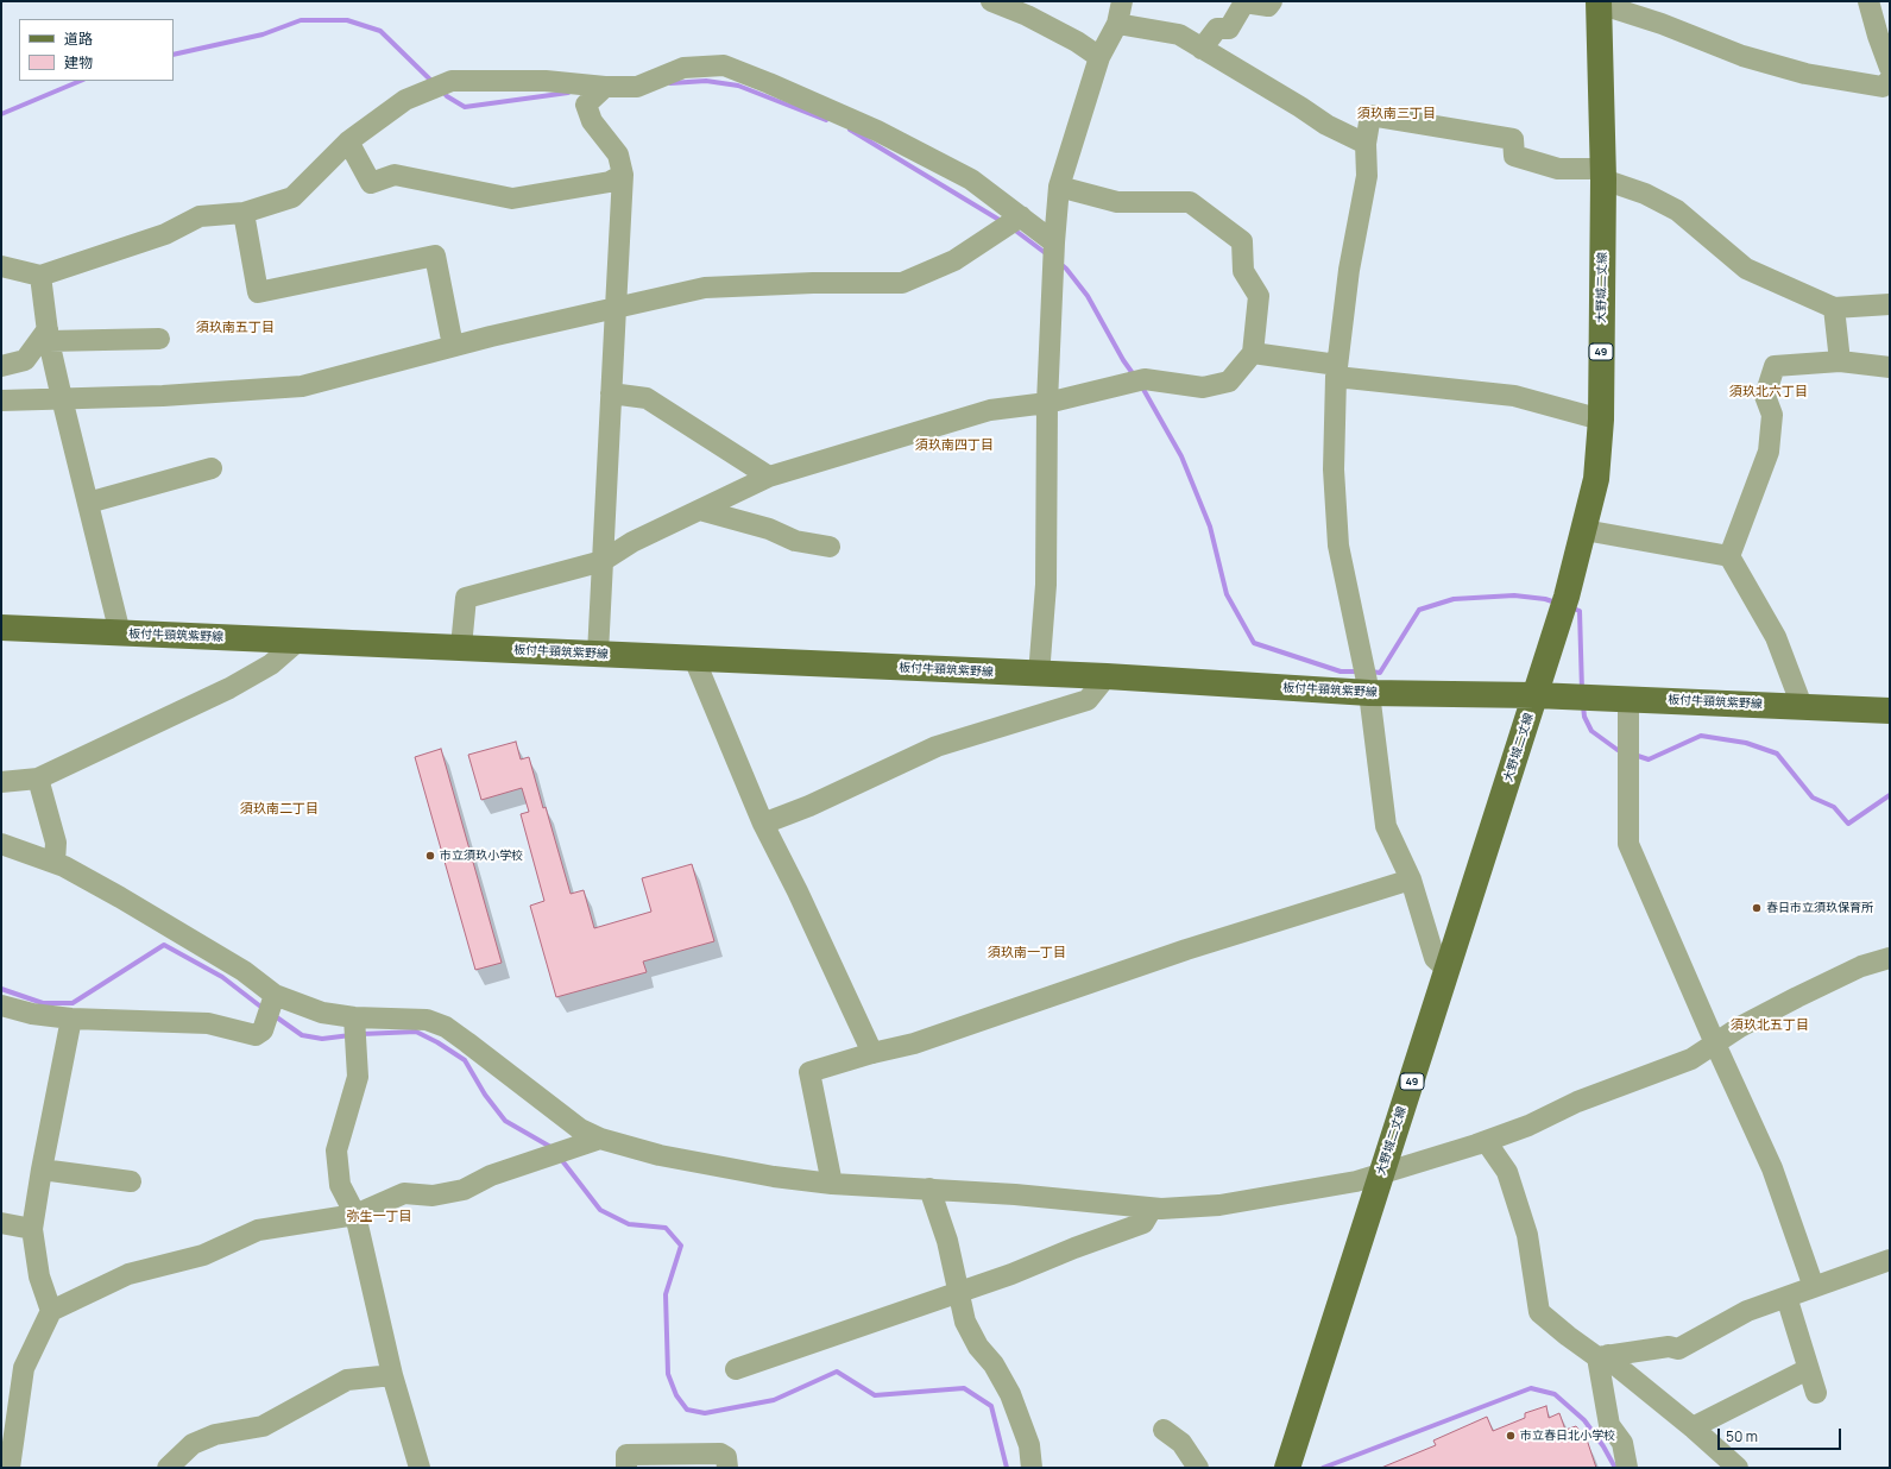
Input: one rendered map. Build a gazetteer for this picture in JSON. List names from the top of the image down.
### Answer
{
  "streets": {
    "main road": ["大野城二丈線", "49", "板付牛頸筑紫野線"]
  },
  "crossings": [
    ["大野城二丈線", "板付牛頸筑紫野線"]
  ],
  "districts": [
    "須玖南三丁目",
    "須玖南五丁目",
    "須玖北六丁目",
    "須玖南四丁目",
    "須玖南二丁目",
    "須玖南一丁目",
    "須玖北五丁目",
    "弥生一丁目"
  ],
  "places": ["市立須玖小学校", "春日市立須玖保育所", "市立春日北小学校"],
  "legend": ["道路", "建物"],
  "scale_bar": "50 m"
}
